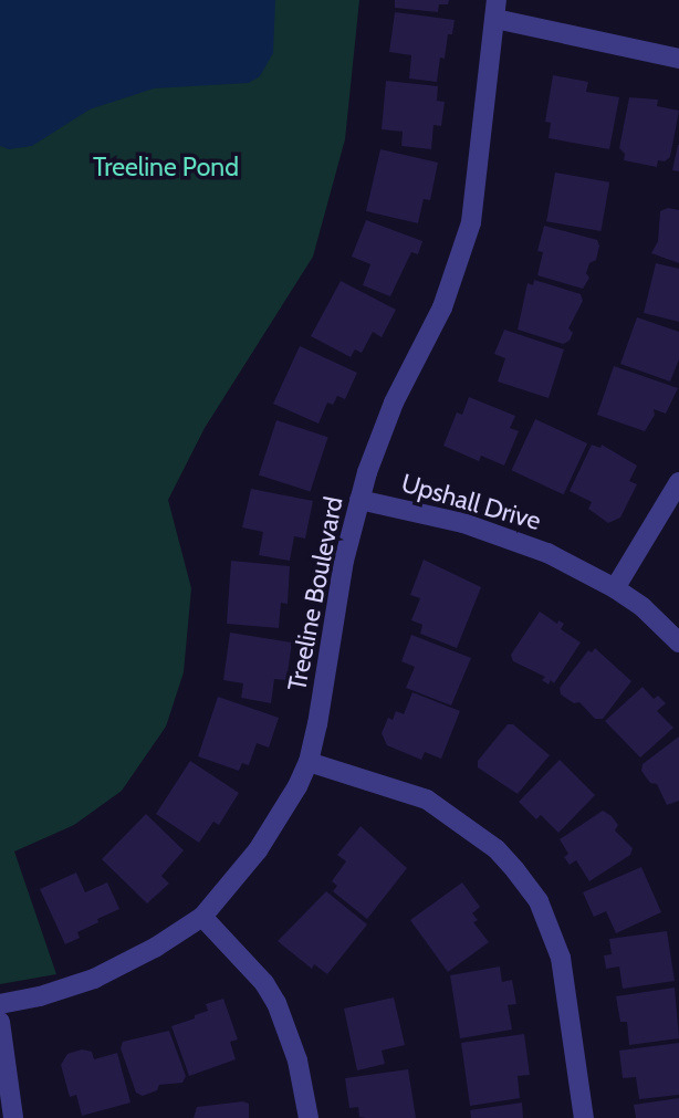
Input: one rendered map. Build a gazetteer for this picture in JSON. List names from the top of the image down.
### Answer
{
  "streets": {
    "street": ["Upshall Drive", "Treeline Boulevard"]
  },
  "crossings": [
    ["Upshall Drive", "Treeline Boulevard"]
  ],
  "parks": ["Treeline Pond"]
}
